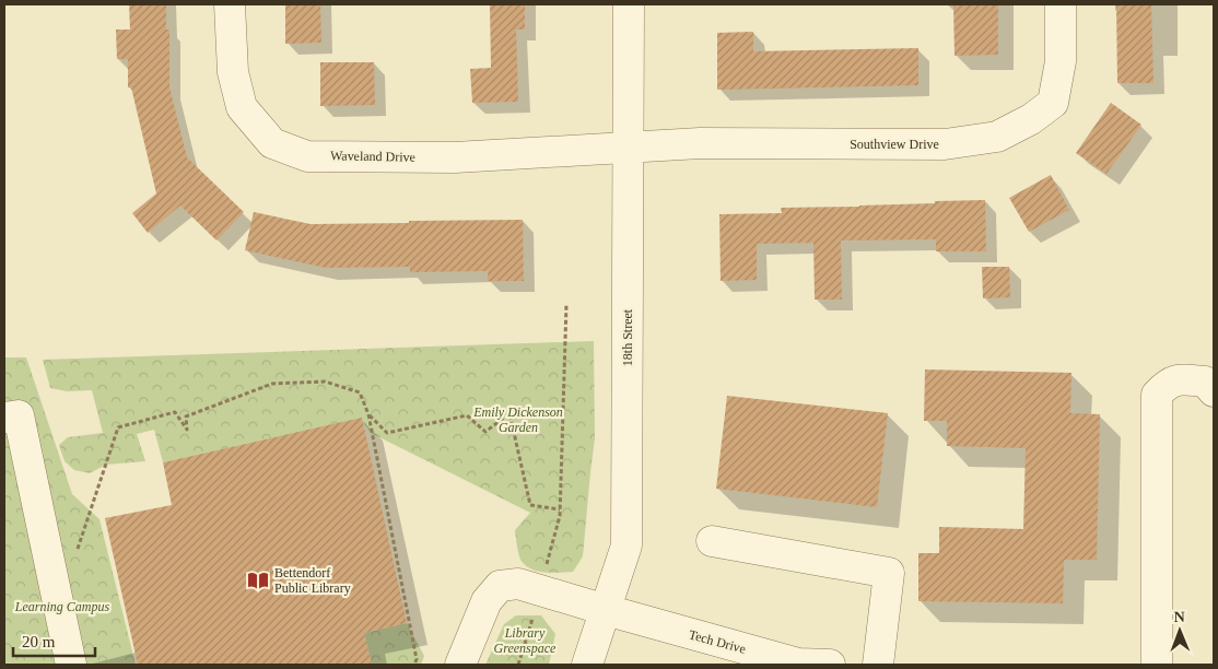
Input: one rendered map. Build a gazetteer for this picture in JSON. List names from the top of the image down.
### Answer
{
  "streets": {
    "street": [
      "Southview Drive",
      "Waveland Drive",
      "18th Street",
      "Tech Drive"
    ]
  },
  "crossings": [
    ["Southview Drive", "Waveland Drive"],
    ["Southview Drive", "18th Street"],
    ["Waveland Drive", "18th Street"],
    ["18th Street", "Tech Drive"]
  ],
  "parks": ["Emily Dickenson Garden", "Learning Campus", "Library Greenspace"],
  "places": {
    "library": ["Bettendorf Public Library"]
  },
  "scale_bar": "20 m",
  "north": "top"
}
